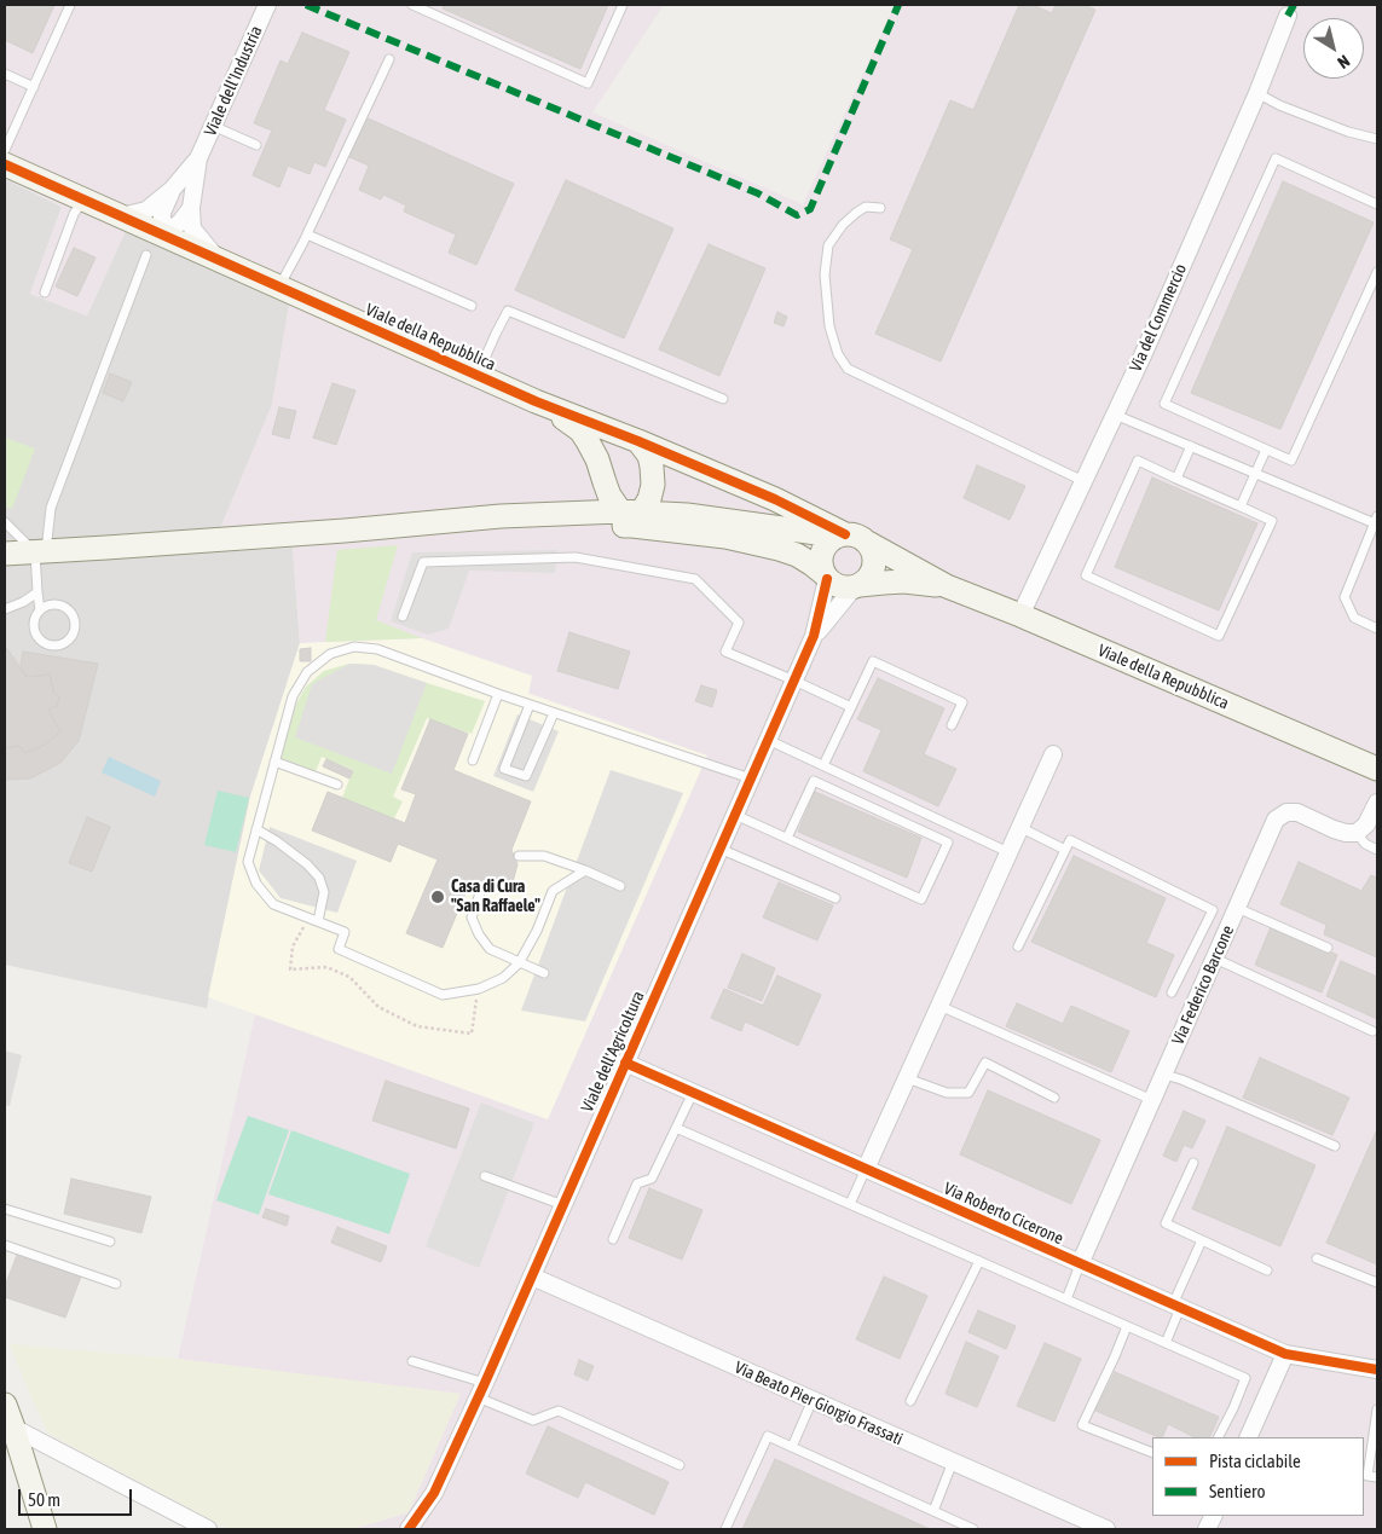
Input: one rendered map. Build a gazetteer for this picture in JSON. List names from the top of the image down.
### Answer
{
  "streets": {
    "main road": ["Viale della Repubblica"],
    "street": [
      "Viale dell'Industria",
      "Via del Commercio",
      "Via Federico Barcone",
      "Viale dell'Agricoltura",
      "Via Roberto Cicerone",
      "Via Beato Pier Giorgio Frassati"
    ]
  },
  "crossings": [
    ["Viale dell'Industria", "Viale della Repubblica"],
    ["Via del Commercio", "Viale della Repubblica"],
    ["Viale della Repubblica", "Viale dell'Agricoltura"],
    ["Via Federico Barcone", "Via Roberto Cicerone"],
    ["Viale dell'Agricoltura", "Via Roberto Cicerone"],
    ["Viale dell'Agricoltura", "Via Beato Pier Giorgio Frassati"]
  ],
  "places": ["Casa di Cura \"San Raffaele\""],
  "legend": ["Pista ciclabile", "Sentiero"],
  "scale_bar": "50 m",
  "north": "bottom right"
}
